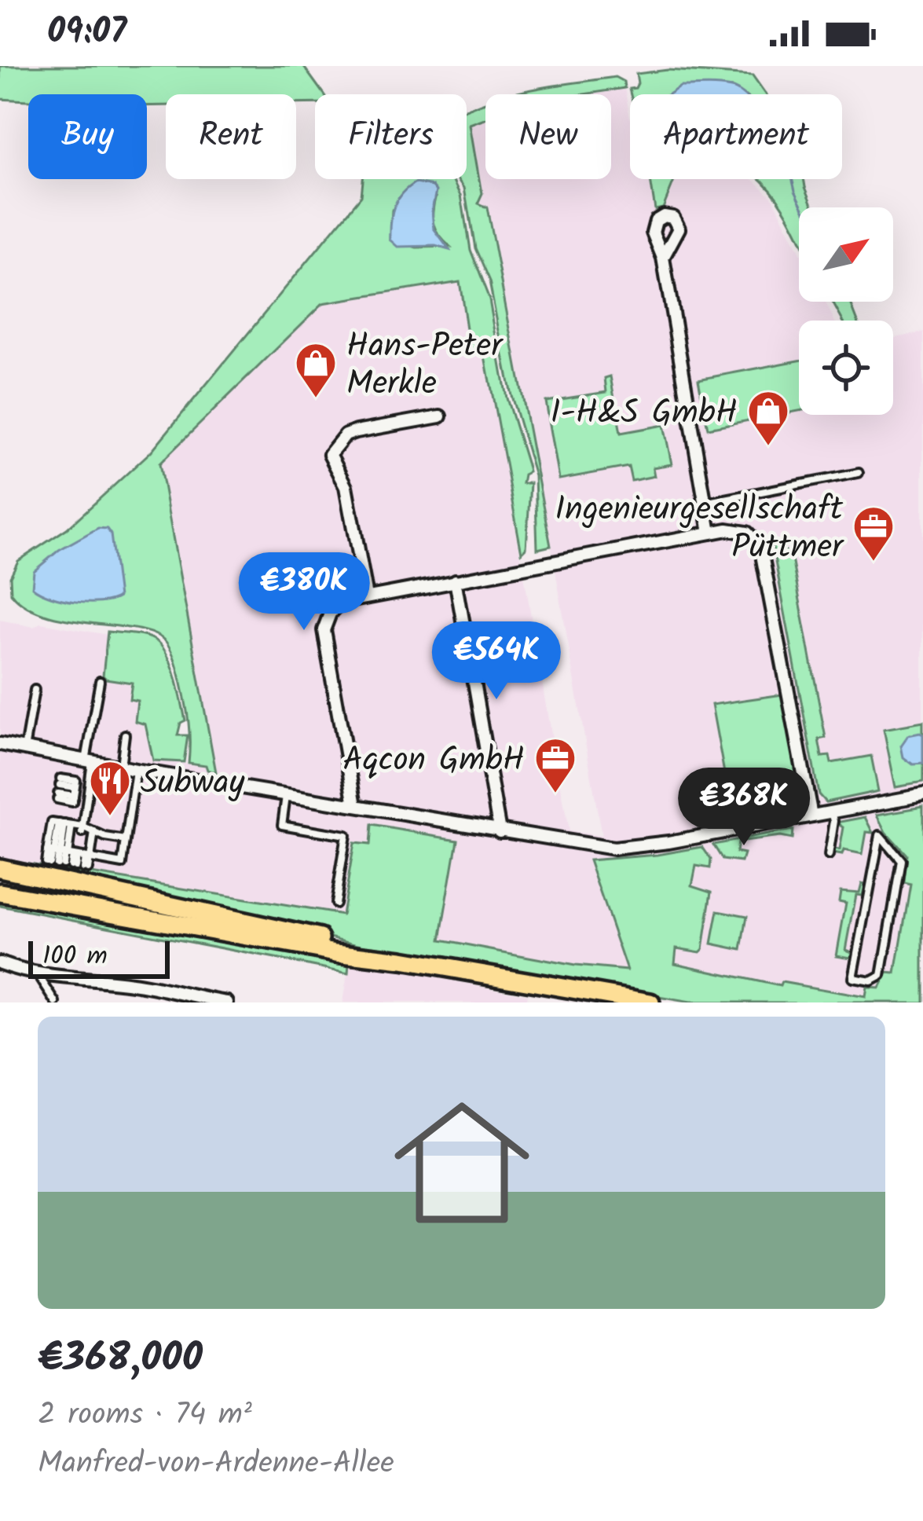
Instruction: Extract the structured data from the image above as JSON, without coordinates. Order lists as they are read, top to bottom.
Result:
{
  "places": {
    "shop": ["Hans-Peter Merkle", "I-H&S GmbH"],
    "office": ["Ingenieurgesellschaft Püttmer", "Aqcon GmbH"],
    "restaurant": ["Subway"]
  },
  "scale_bar": "100 m",
  "north": "top right",
  "page": {
    "status": "09:07",
    "chip": [
      "Buy",
      "Rent",
      "Filters",
      "New",
      "Apartment"
    ],
    "price": ["€380K", "€564K", "€368K"],
    "scale": "100 m",
    "list": [
      {
        "name": "€368,000",
        "note": "2 rooms · 74 m² · Manfred-von-Ardenne-Allee"
      }
    ]
  }
}
